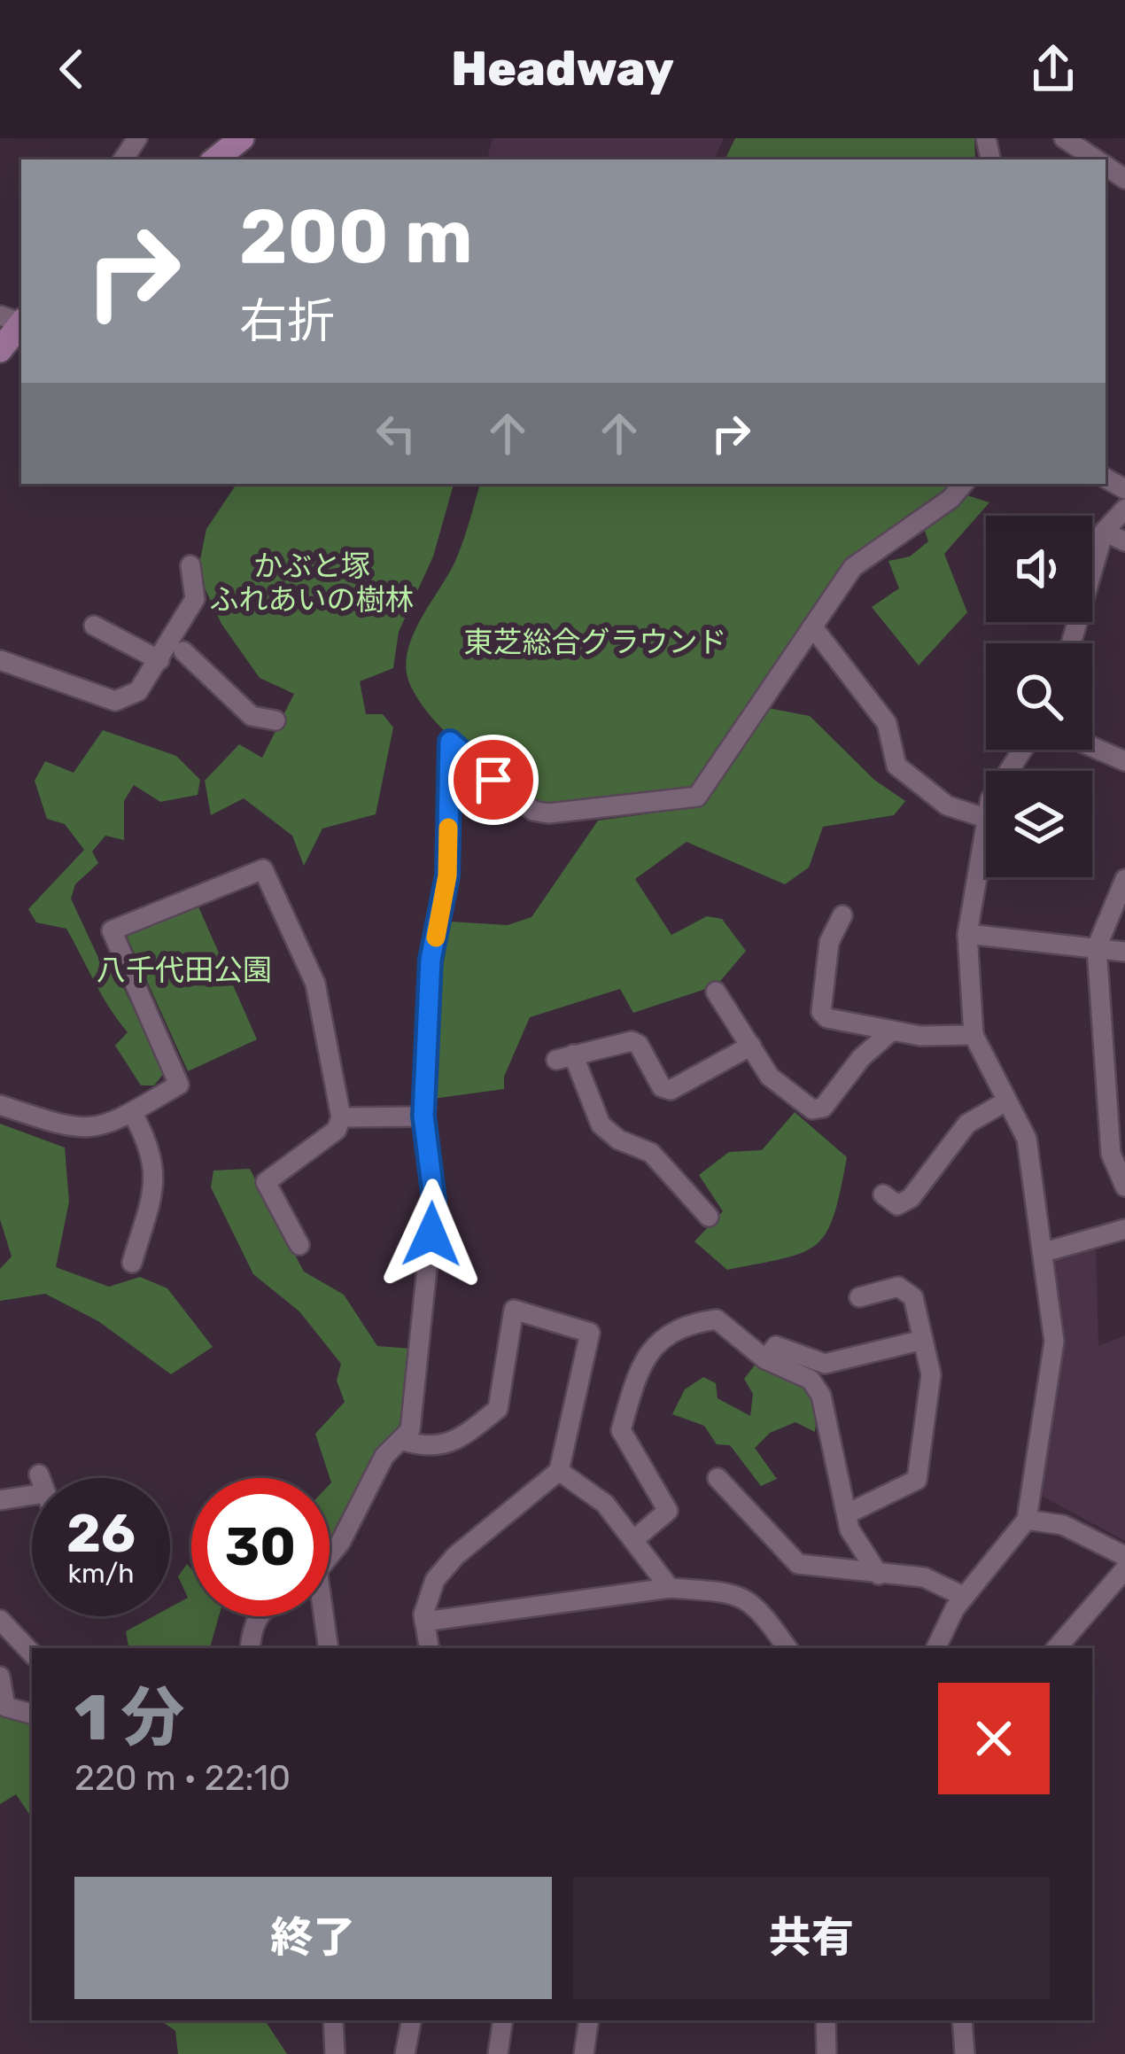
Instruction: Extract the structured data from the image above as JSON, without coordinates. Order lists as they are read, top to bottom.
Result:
{
  "parks": ["かぶと塚 ふれあいの樹林", "東芝総合グラウンド", "八千代田公園"],
  "page": {
    "header": "Headway",
    "turn": ["200 m", "右折"],
    "speed": "26 km/h",
    "limit": "30",
    "heading": ["1 分", "220 m · 22:10"],
    "buttons": ["終了", "共有"]
  }
}
